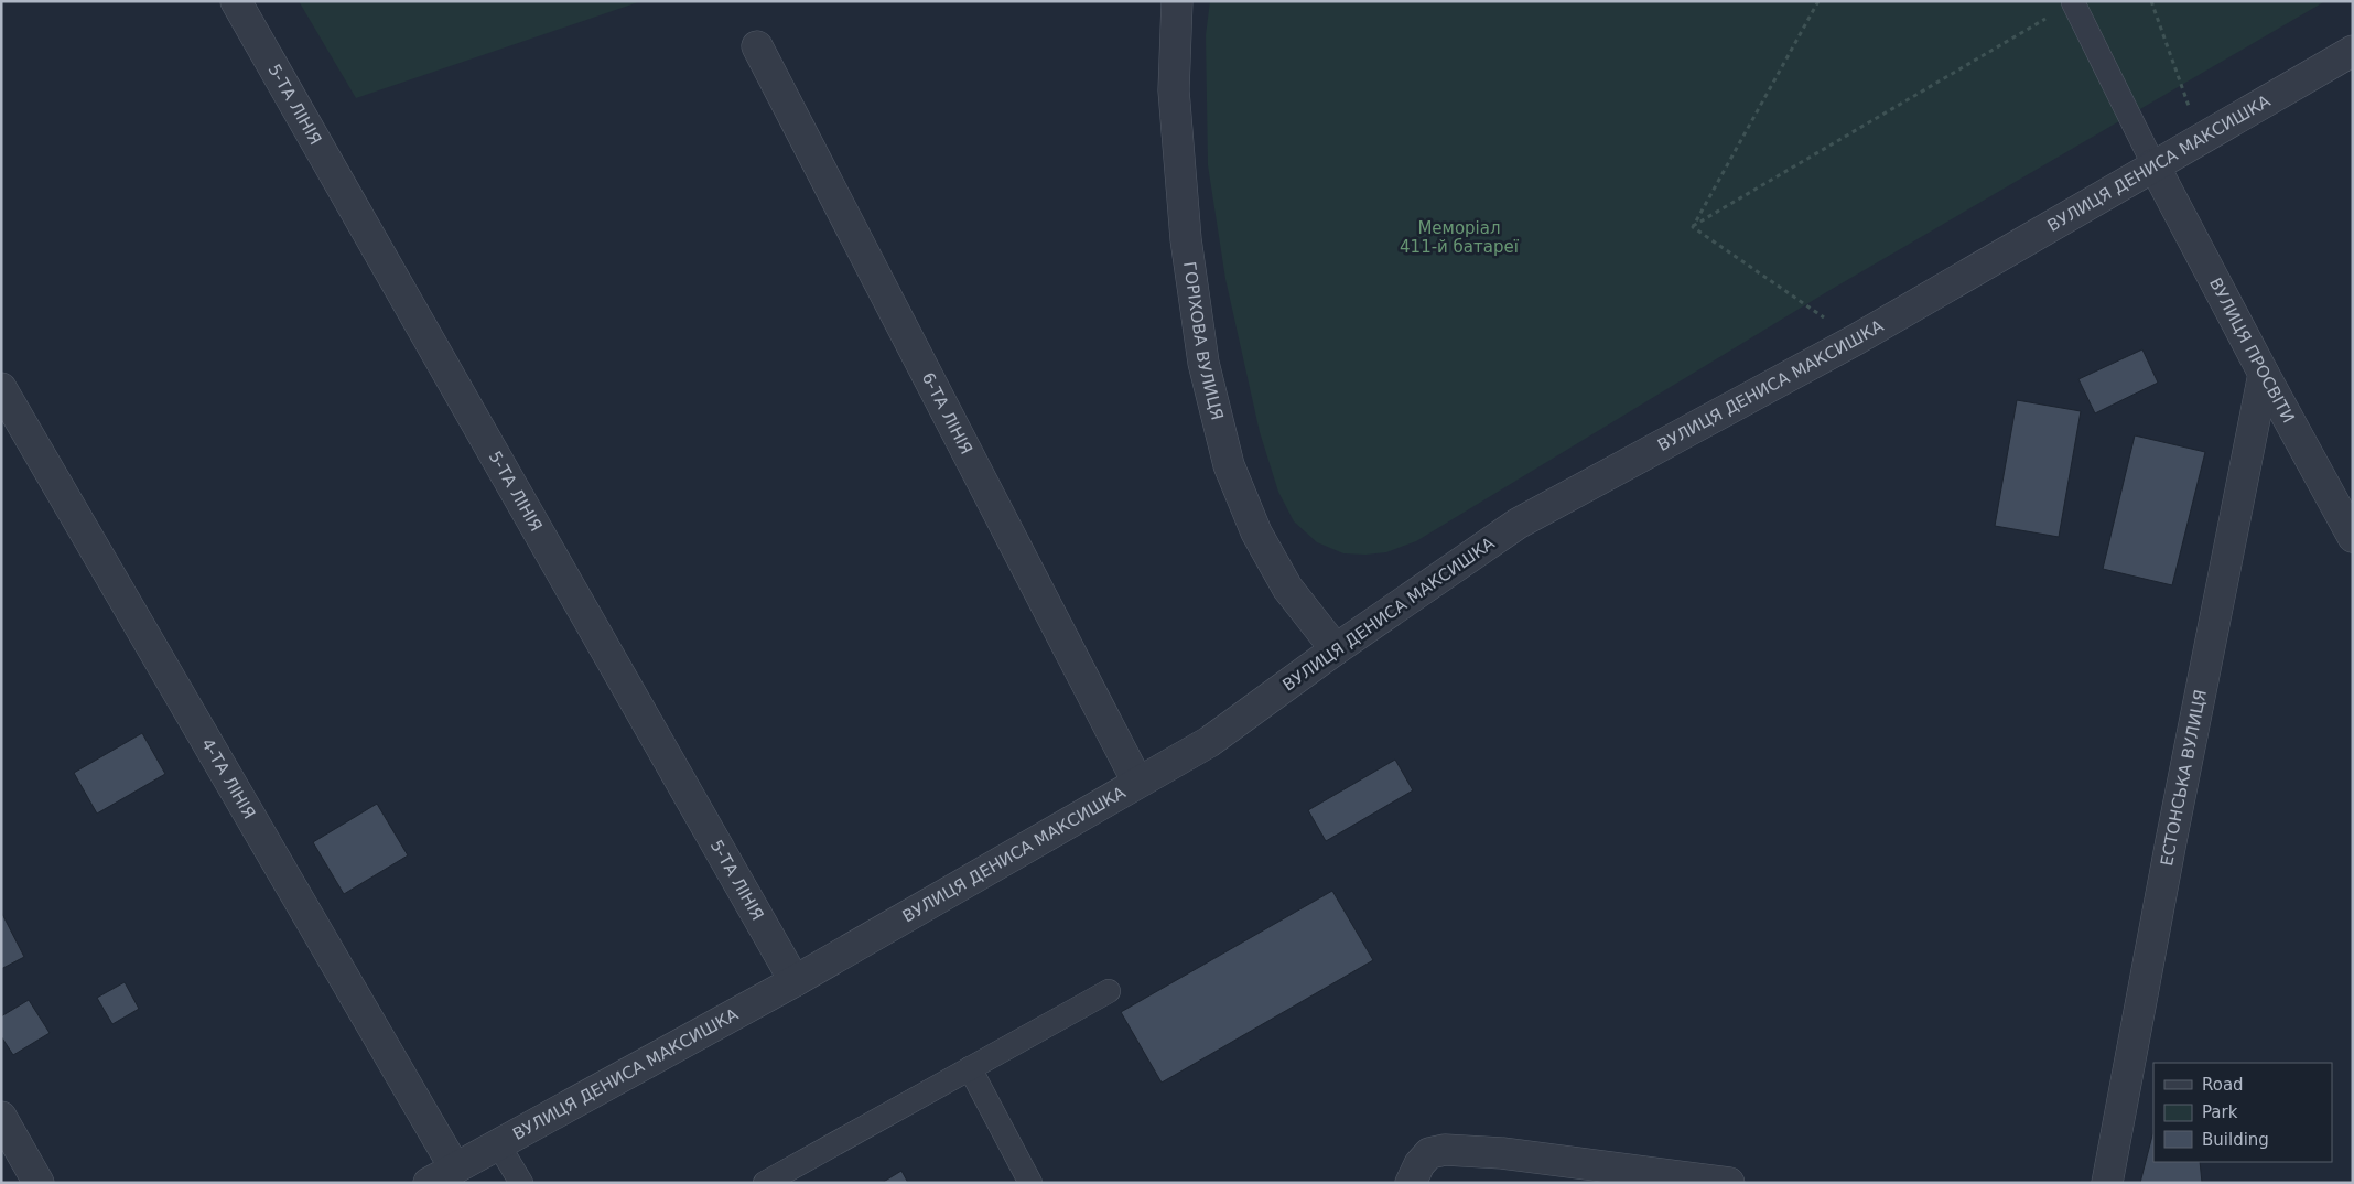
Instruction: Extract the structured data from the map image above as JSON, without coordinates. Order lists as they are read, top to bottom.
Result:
{
  "streets": {
    "street": [
      "5-ТА ЛІНІЯ",
      "ВУЛИЦЯ ДЕНИСА МАКСИШКА",
      "ГОРІХОВА ВУЛИЦЯ",
      "ВУЛИЦЯ ПРОСВІТИ",
      "6-ТА ЛІНІЯ",
      "4-ТА ЛІНІЯ",
      "ЕСТОНСЬКА ВУЛИЦЯ"
    ]
  },
  "crossings": [
    ["5-ТА ЛІНІЯ", "ВУЛИЦЯ ДЕНИСА МАКСИШКА"],
    ["ВУЛИЦЯ ДЕНИСА МАКСИШКА", "ГОРІХОВА ВУЛИЦЯ"],
    ["ВУЛИЦЯ ДЕНИСА МАКСИШКА", "ВУЛИЦЯ ПРОСВІТИ"],
    ["ВУЛИЦЯ ДЕНИСА МАКСИШКА", "6-ТА ЛІНІЯ"],
    ["ВУЛИЦЯ ДЕНИСА МАКСИШКА", "4-ТА ЛІНІЯ"],
    ["ВУЛИЦЯ ПРОСВІТИ", "ЕСТОНСЬКА ВУЛИЦЯ"]
  ],
  "parks": ["Меморіал 411-й батареї"],
  "legend": ["Road", "Park", "Building"]
}
